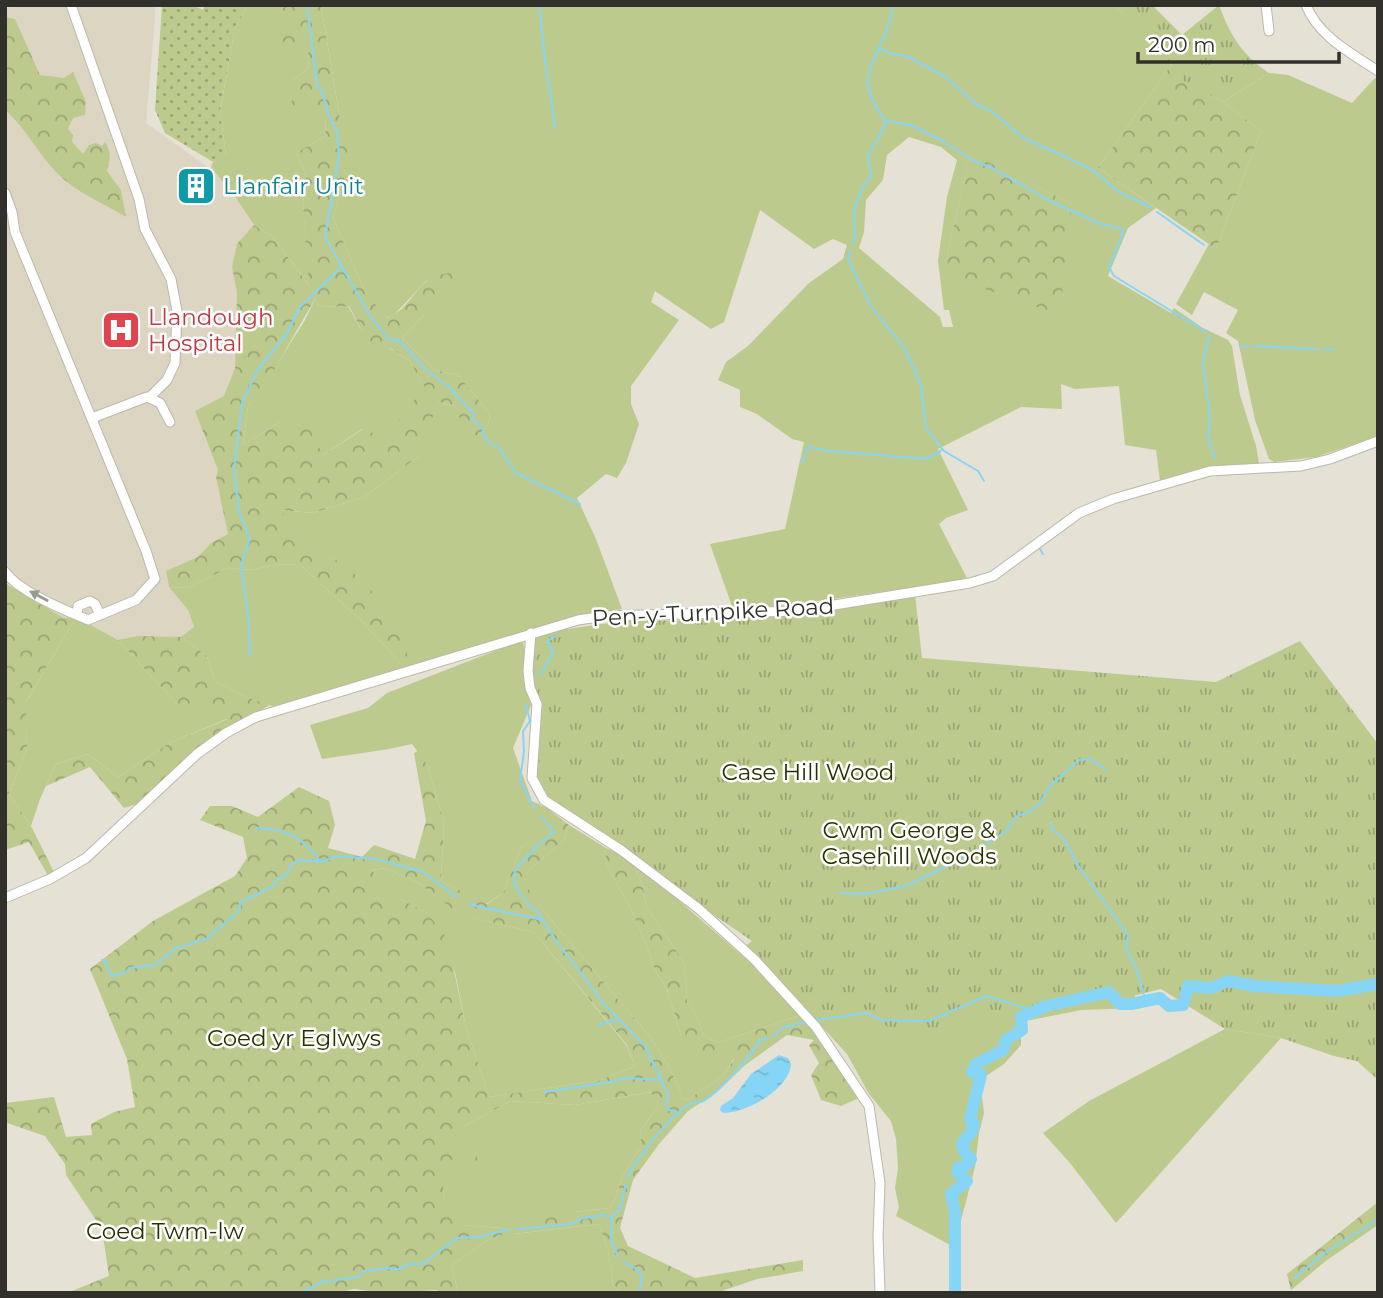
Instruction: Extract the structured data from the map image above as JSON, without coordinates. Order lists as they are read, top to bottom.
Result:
{
  "streets": {
    "street": ["Pen-y-Turnpike Road"]
  },
  "parks": [
    "Case Hill Wood",
    "Cwm George & Casehill Woods",
    "Coed yr Eglwys",
    "Coed Twm-lw"
  ],
  "places": {
    "building": ["Llanfair Unit"],
    "hospital": ["Llandough Hospital"]
  },
  "scale_bar": "200 m"
}
